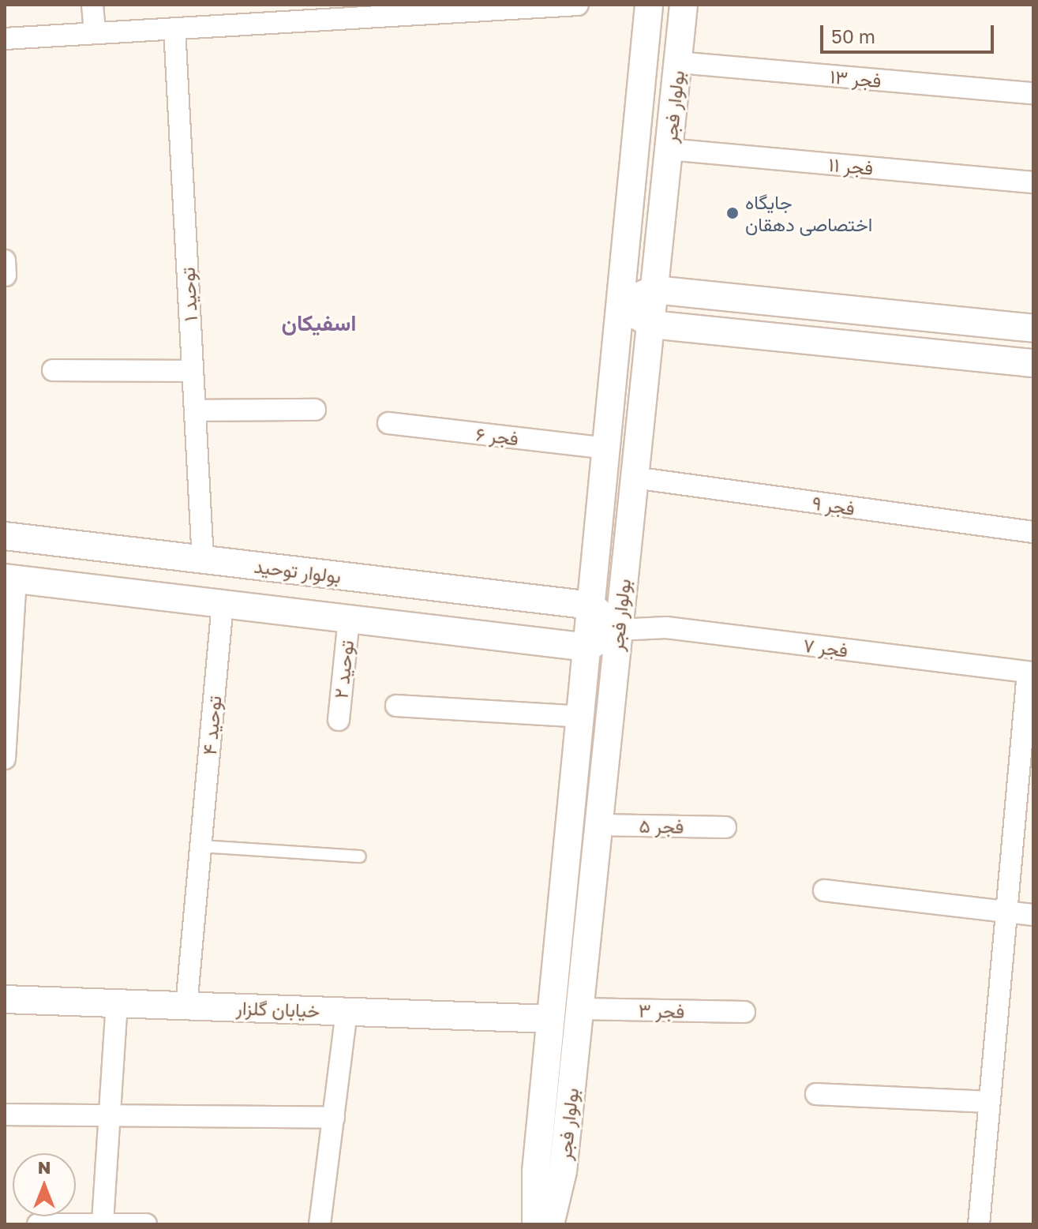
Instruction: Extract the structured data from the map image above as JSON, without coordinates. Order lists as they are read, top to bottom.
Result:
{
  "streets": {
    "street": [
      "فجر ۱۳",
      "بولوار فجر",
      "فجر ۱۱",
      "توحید ۱",
      "فجر ۶",
      "فجر ۹",
      "بولوار توحید",
      "فجر ۷",
      "توحید ۲",
      "توحید ۴",
      "فجر ۵",
      "خیابان گلزار",
      "فجر ۳"
    ]
  },
  "crossings": [
    ["فجر ۱۳", "بولوار فجر"],
    ["بولوار فجر", "فجر ۱۱"],
    ["بولوار فجر", "فجر ۶"],
    ["بولوار فجر", "فجر ۹"],
    ["بولوار فجر", "بولوار توحید"],
    ["بولوار فجر", "فجر ۷"],
    ["بولوار فجر", "فجر ۵"],
    ["بولوار فجر", "خیابان گلزار"],
    ["بولوار فجر", "فجر ۳"],
    ["توحید ۱", "بولوار توحید"],
    ["توحید ۴", "خیابان گلزار"]
  ],
  "districts": ["اسفیکان"],
  "places": ["جایگاه اختصاصی دهقان"],
  "scale_bar": "50 m",
  "north": "top"
}
